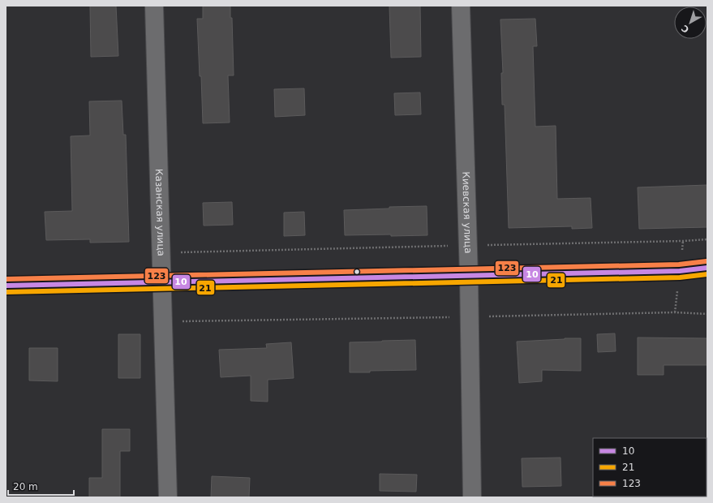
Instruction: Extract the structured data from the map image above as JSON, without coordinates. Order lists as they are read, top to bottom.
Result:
{
  "streets": {
    "street": ["Казанская улица", "Киевская улица"]
  },
  "lines": ["transit line 123", "transit line 10", "transit line 21"],
  "legend": ["10", "21", "123"],
  "scale_bar": "20 m",
  "north": "bottom left"
}
